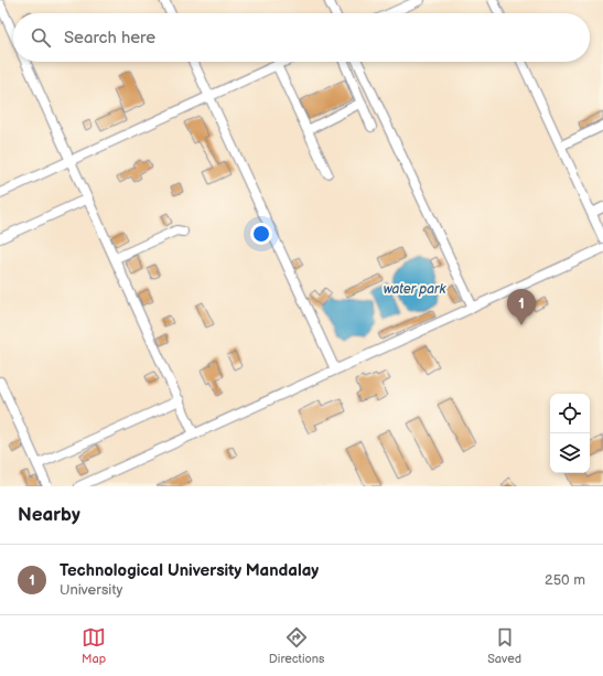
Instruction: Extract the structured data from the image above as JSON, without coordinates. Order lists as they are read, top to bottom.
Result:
{
  "water": ["water park"],
  "page": {
    "search": "Search here",
    "pins": "1",
    "heading": "Nearby",
    "list": [
      {
        "mark": "1",
        "name": "Technological University Mandalay",
        "note": "University",
        "value": "250 m"
      }
    ],
    "nav": ["Map", "Directions", "Saved"]
  }
}
